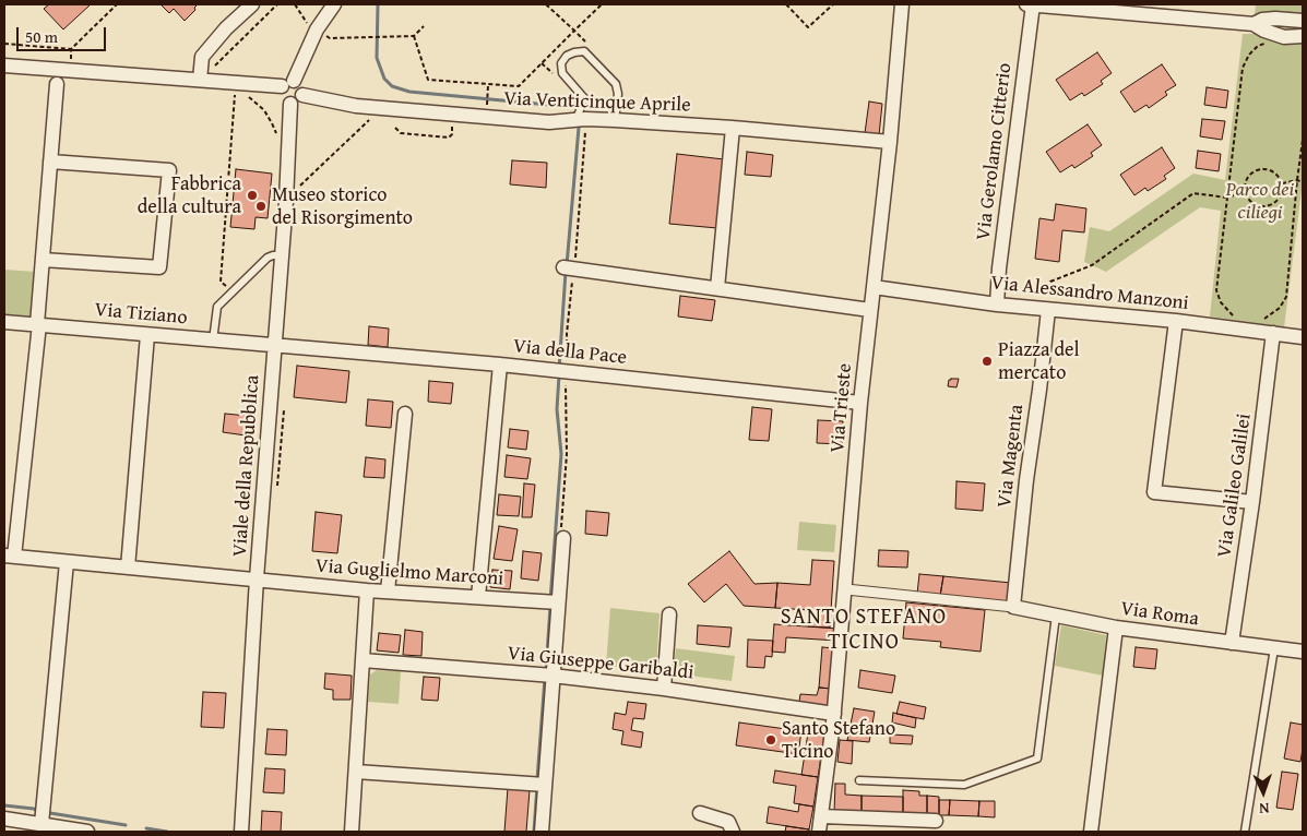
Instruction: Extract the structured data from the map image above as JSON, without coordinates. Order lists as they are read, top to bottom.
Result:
{
  "streets": {
    "street": [
      "Via Venticinque Aprile",
      "Via Gerolamo Citterio",
      "Via Alessandro Manzoni",
      "Via Tiziano",
      "Via della Pace",
      "Via Trieste",
      "Via Magenta",
      "Viale della Repubblica",
      "Via Galileo Galilei",
      "Via Guglielmo Marconi",
      "Via Roma",
      "Via Giuseppe Garibaldi"
    ]
  },
  "crossings": [
    ["Via Venticinque Aprile", "Via Trieste"],
    ["Via Venticinque Aprile", "Viale della Repubblica"],
    ["Via Gerolamo Citterio", "Via Alessandro Manzoni"],
    ["Via Alessandro Manzoni", "Via Trieste"],
    ["Via Alessandro Manzoni", "Via Magenta"],
    ["Via Alessandro Manzoni", "Via Galileo Galilei"],
    ["Via Tiziano", "Via della Pace"],
    ["Via Tiziano", "Viale della Repubblica"],
    ["Via della Pace", "Via Trieste"],
    ["Via della Pace", "Viale della Repubblica"],
    ["Via Trieste", "Via Giuseppe Garibaldi"],
    ["Via Magenta", "Via Roma"],
    ["Viale della Repubblica", "Via Guglielmo Marconi"],
    ["Via Galileo Galilei", "Via Roma"]
  ],
  "districts": ["SANTO STEFANO TICINO"],
  "parks": ["Parco dei ciliegi"],
  "places": [
    "Fabbrica della cultura",
    "Museo storico del Risorgimento",
    "Piazza del mercato",
    "Santo Stefano Ticino"
  ],
  "scale_bar": "50 m",
  "north": "bottom"
}
